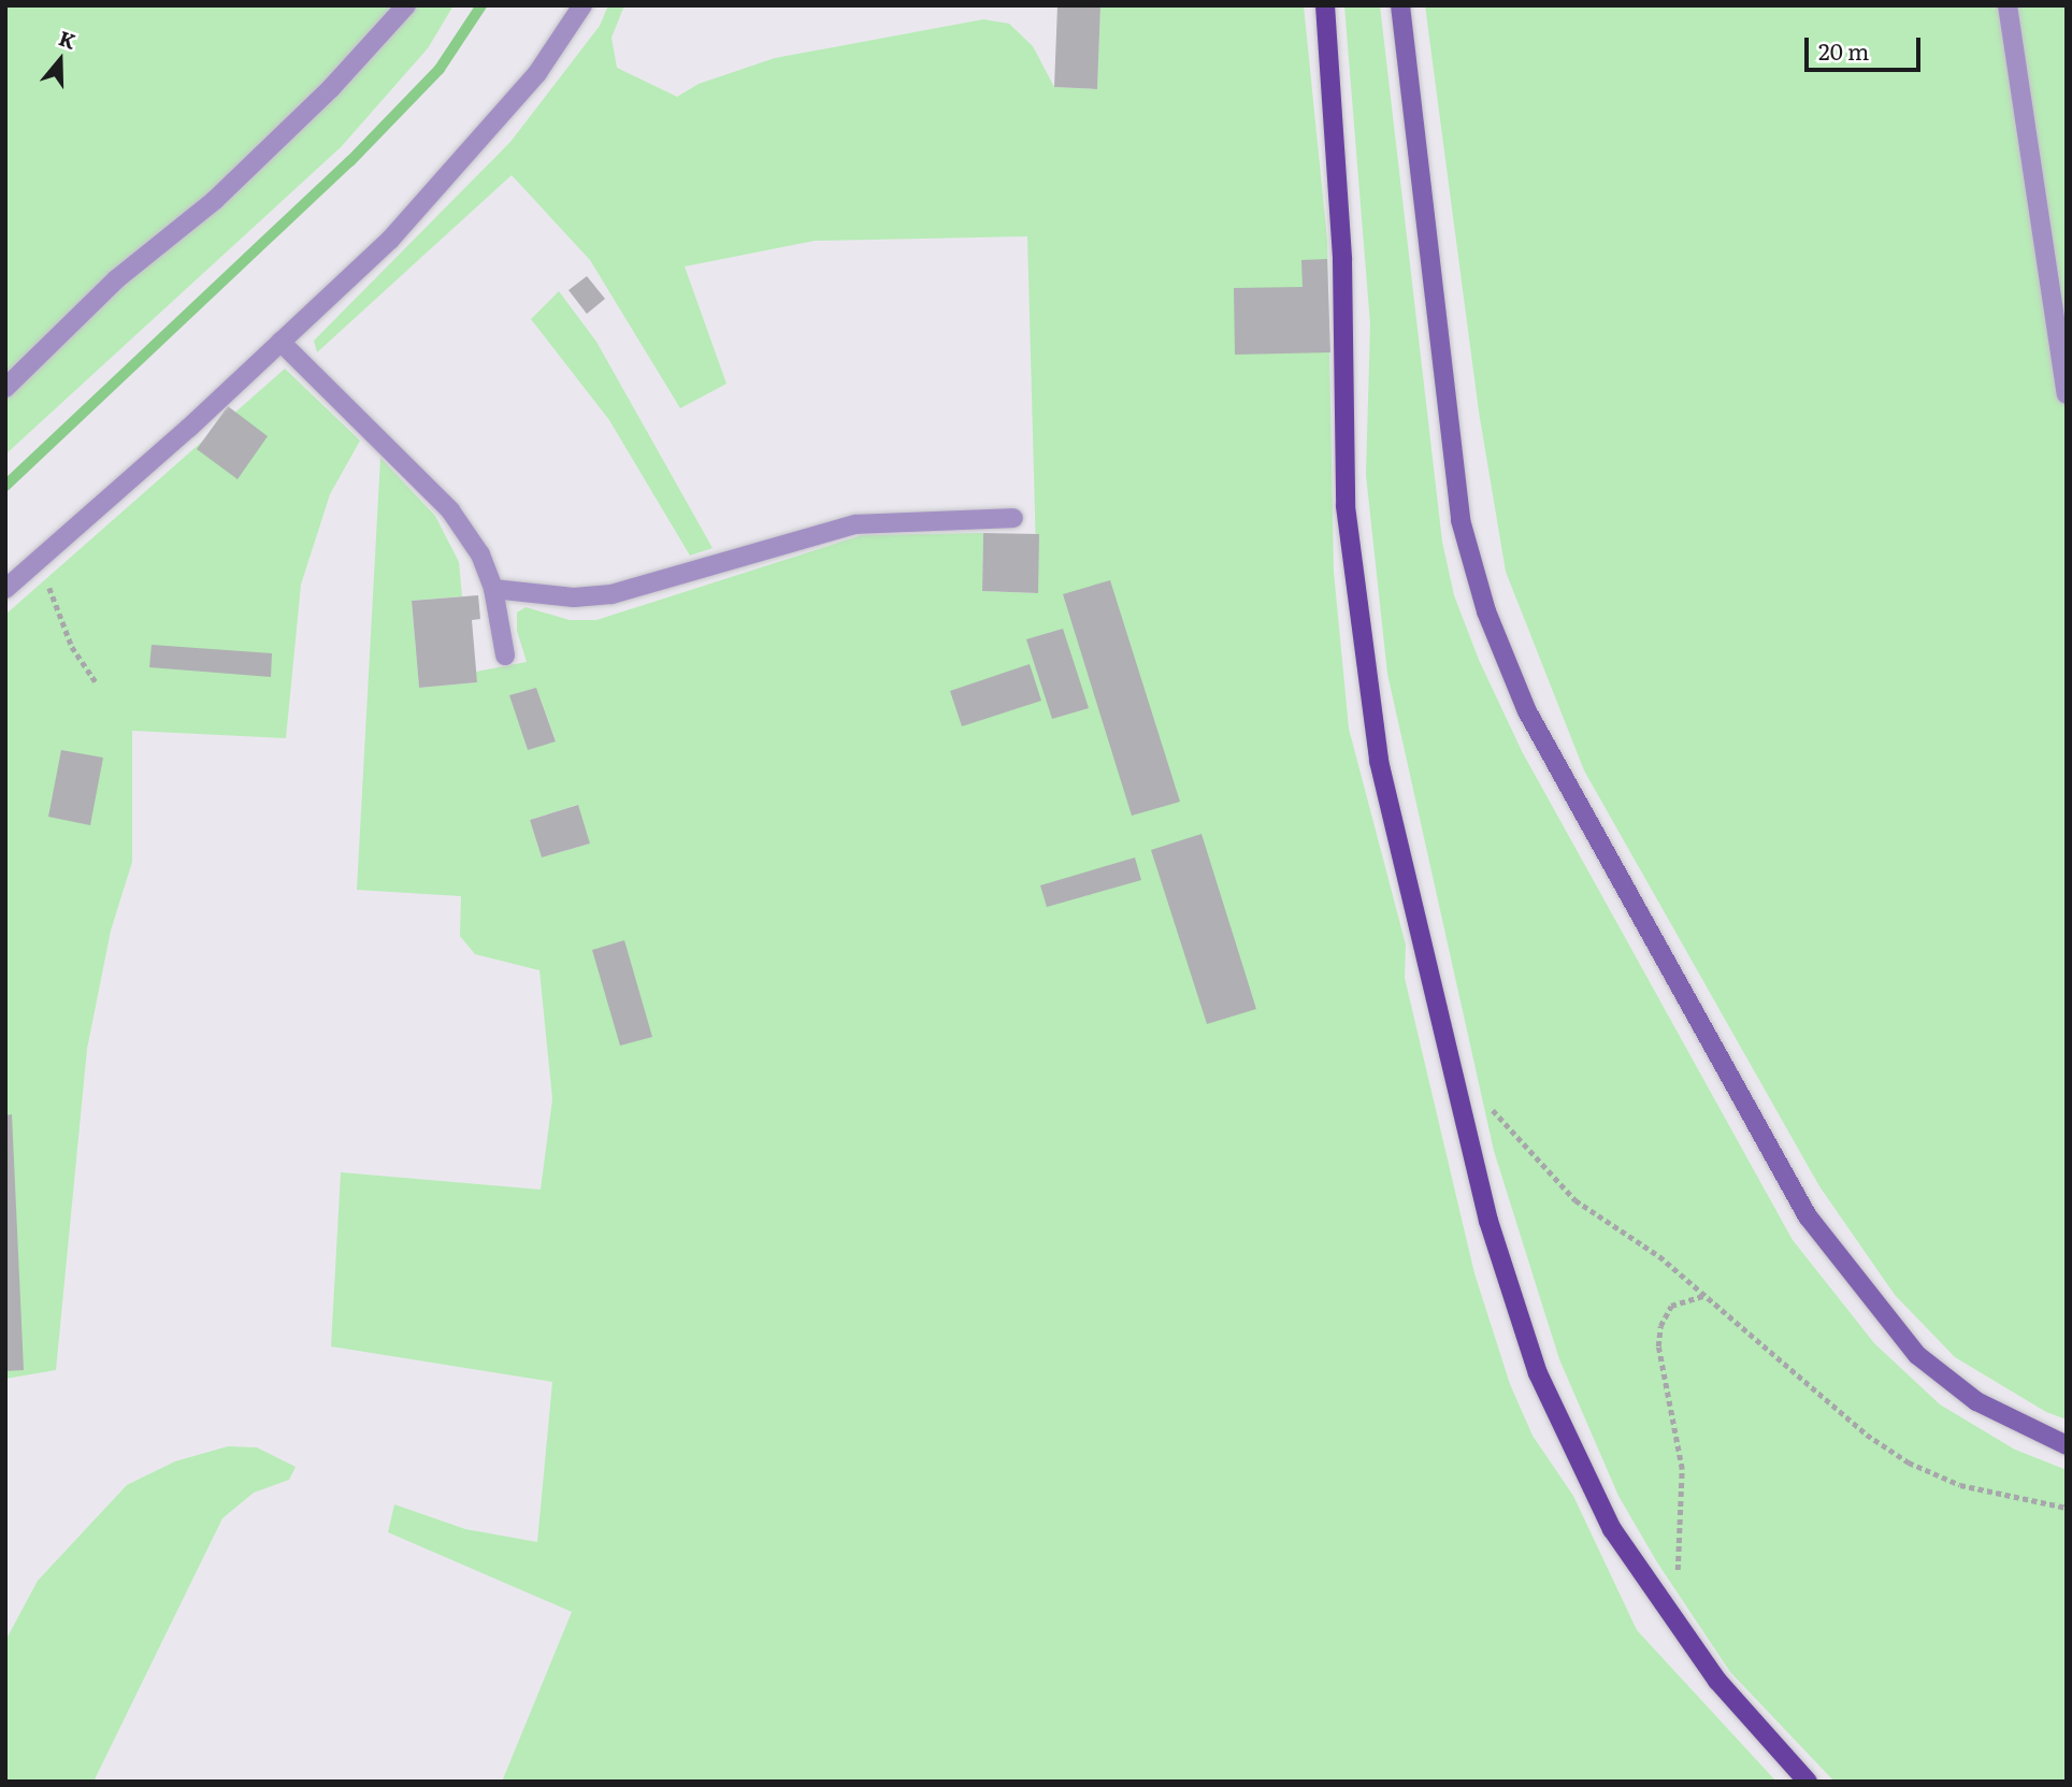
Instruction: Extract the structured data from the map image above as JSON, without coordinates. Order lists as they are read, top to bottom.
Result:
{
  "scale_bar": "20 m",
  "north": "top"
}
